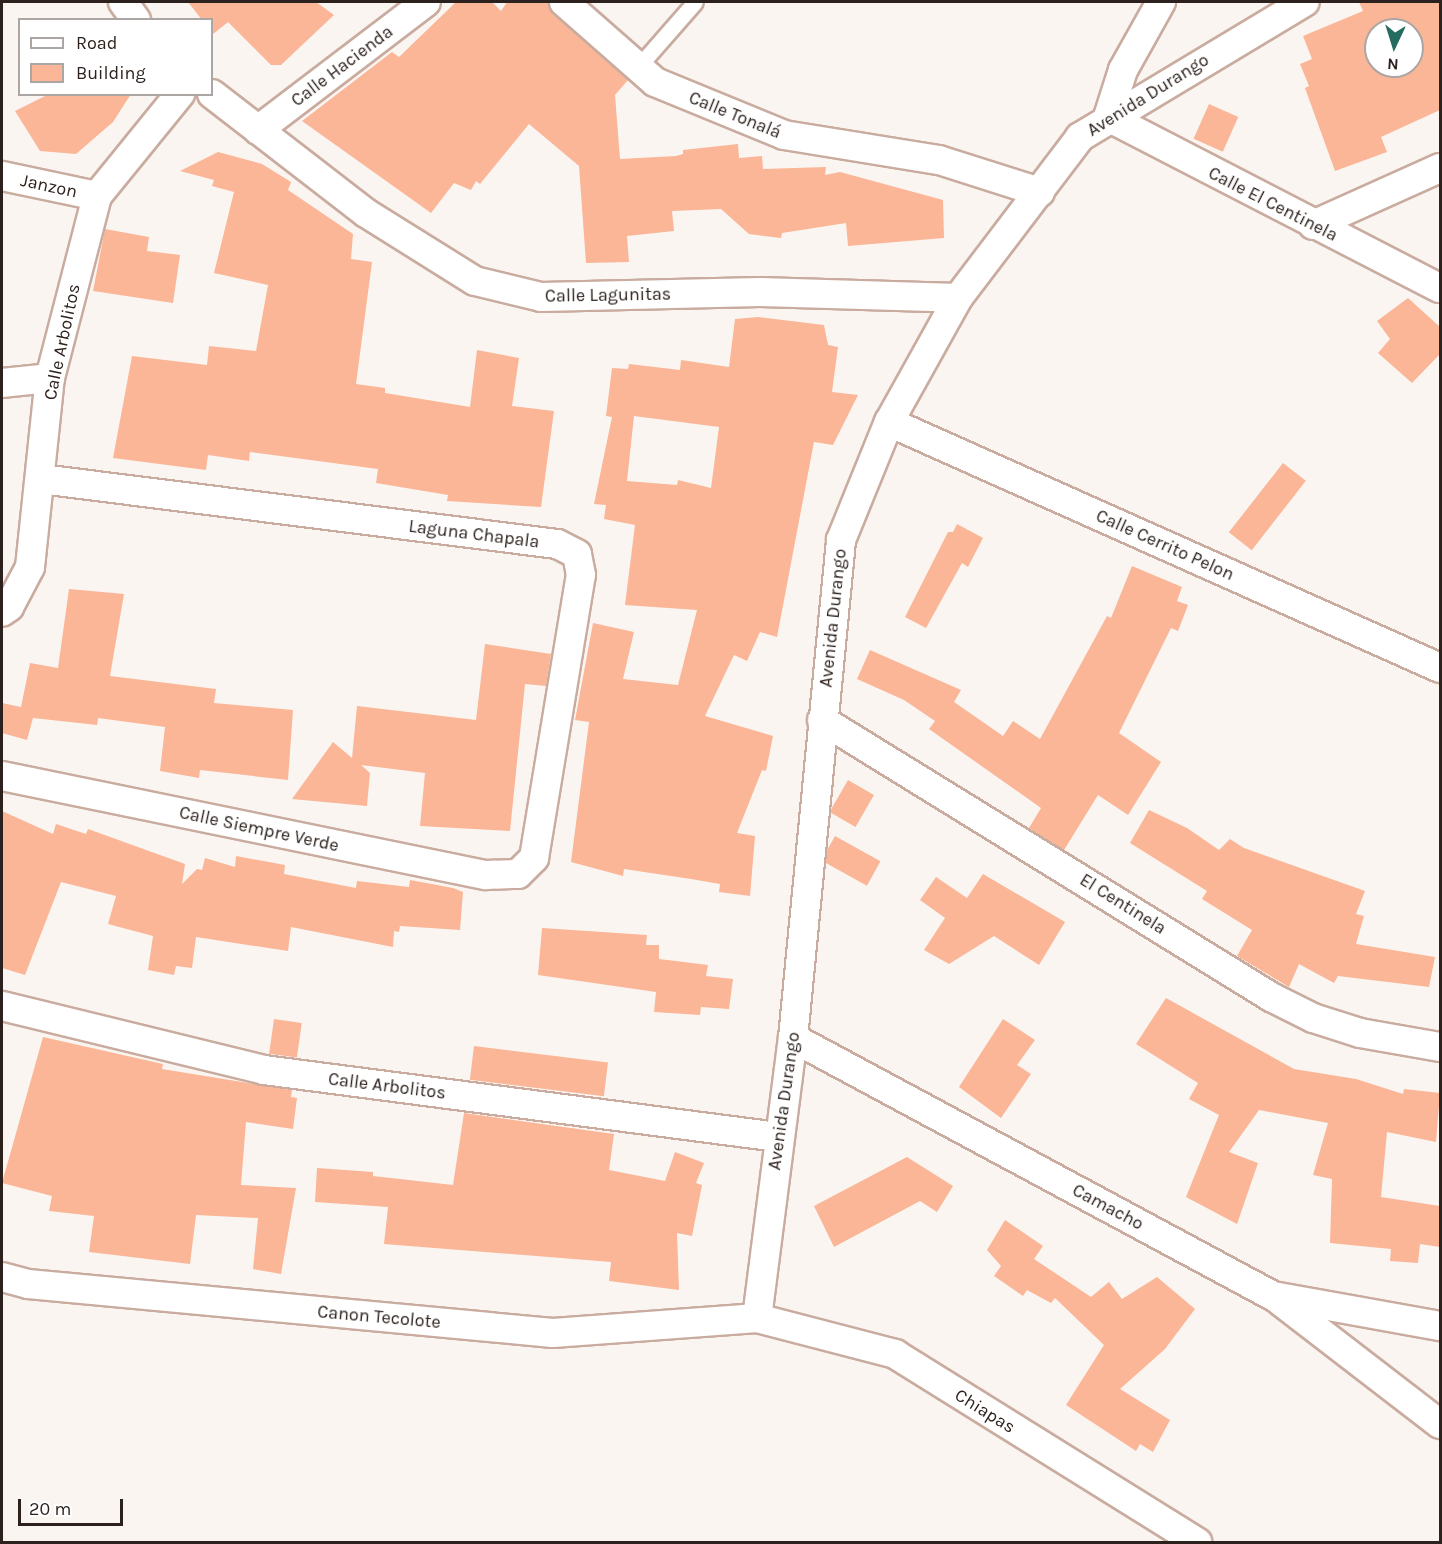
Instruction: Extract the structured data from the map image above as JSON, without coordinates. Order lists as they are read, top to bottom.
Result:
{
  "streets": {
    "street": [
      "Calle Hacienda",
      "Avenida Durango",
      "Calle Tonalá",
      "Janzon",
      "Calle El Centinela",
      "Calle Lagunitas",
      "Calle Arbolitos",
      "Laguna Chapala",
      "Calle Cerrito Pelon",
      "Calle Siempre Verde",
      "El Centinela",
      "Camacho",
      "Canon Tecolote",
      "Chiapas"
    ]
  },
  "crossings": [
    ["Calle Hacienda", "Calle Lagunitas"],
    ["Avenida Durango", "Calle Tonalá"],
    ["Avenida Durango", "Calle El Centinela"],
    ["Avenida Durango", "Calle Lagunitas"],
    ["Avenida Durango", "Calle Arbolitos"],
    ["Avenida Durango", "Calle Cerrito Pelon"],
    ["Avenida Durango", "El Centinela"],
    ["Avenida Durango", "Camacho"],
    ["Avenida Durango", "Canon Tecolote"],
    ["Avenida Durango", "Chiapas"],
    ["Janzon", "Calle Arbolitos"],
    ["Calle Arbolitos", "Laguna Chapala"],
    ["Laguna Chapala", "Calle Siempre Verde"],
    ["Canon Tecolote", "Chiapas"]
  ],
  "legend": ["Road", "Building"],
  "scale_bar": "20 m",
  "north": "bottom"
}
